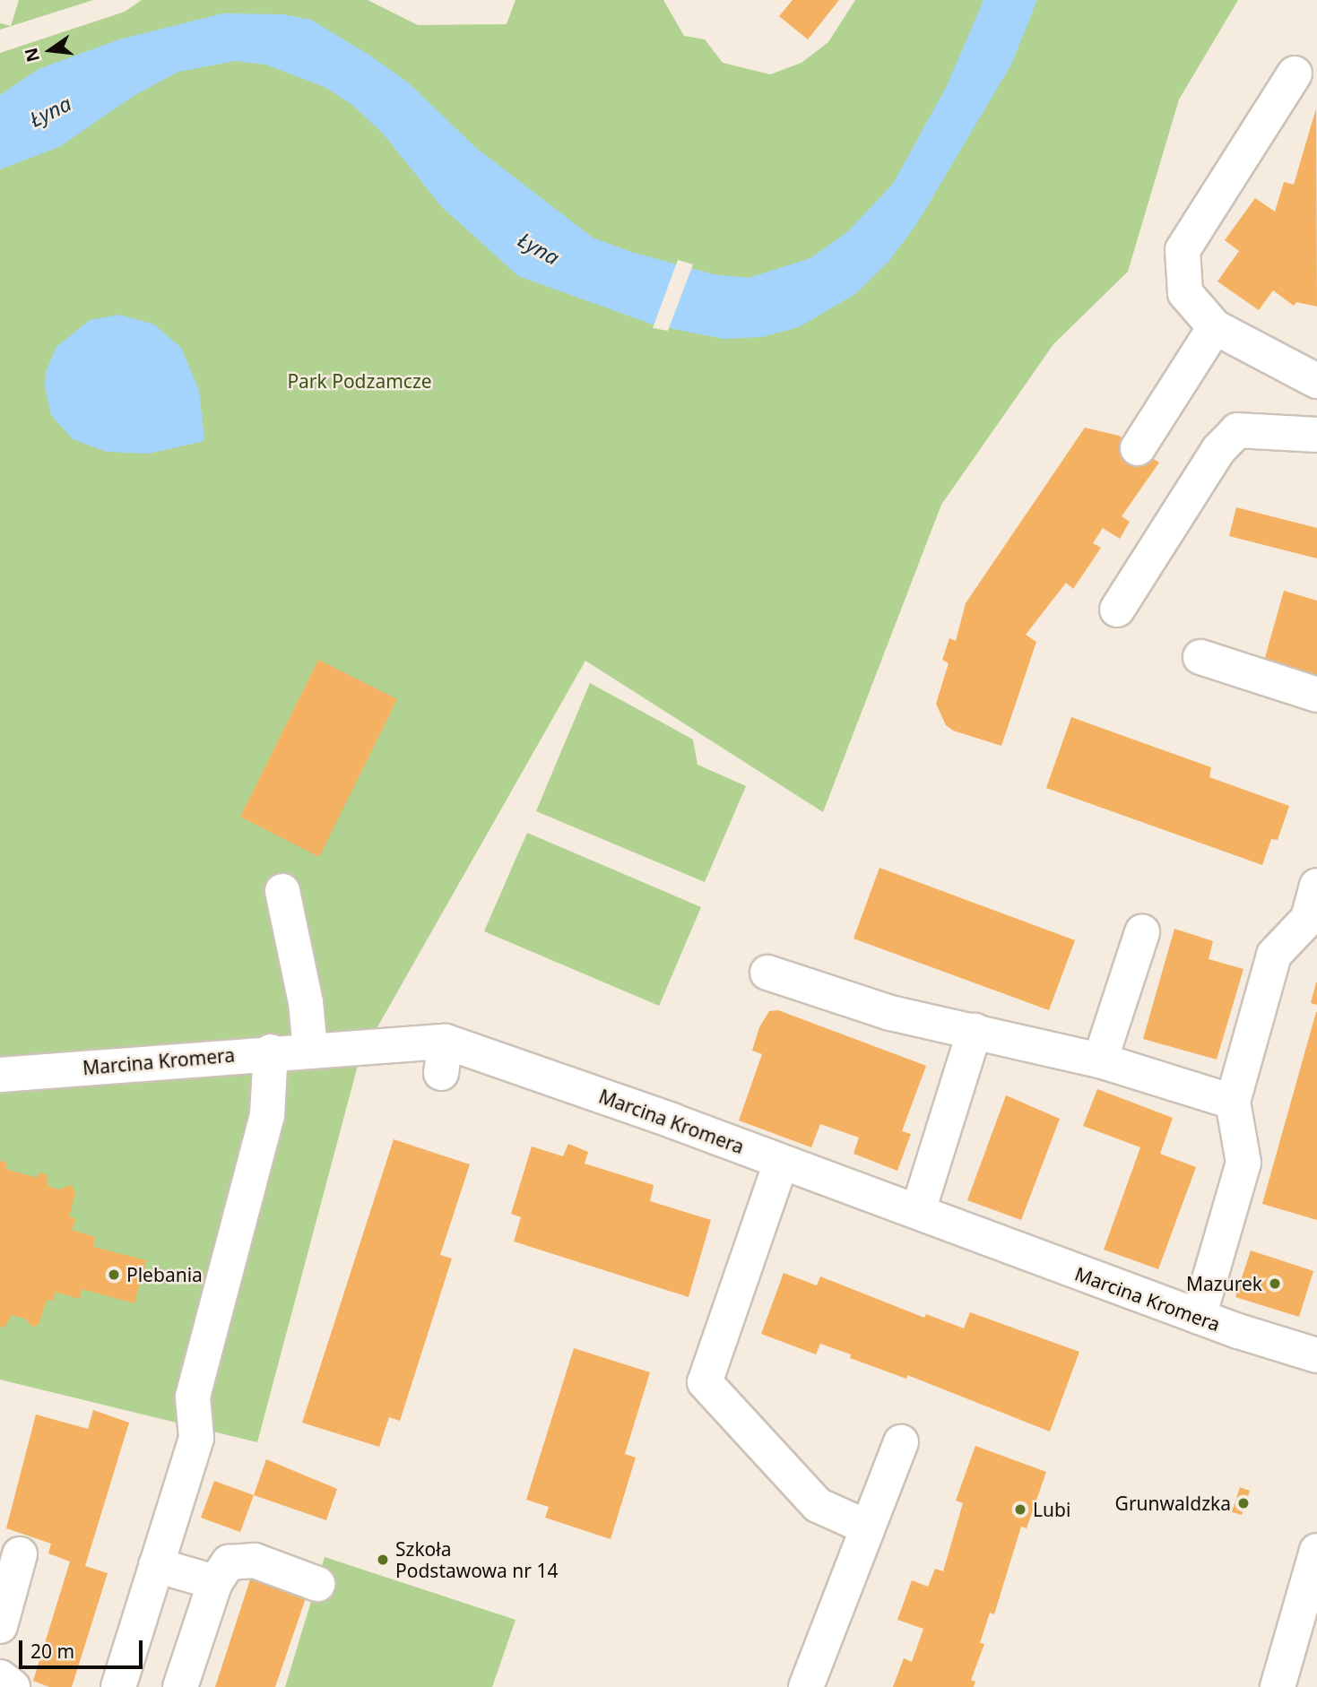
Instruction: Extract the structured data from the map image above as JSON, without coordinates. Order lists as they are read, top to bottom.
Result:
{
  "streets": {
    "street": ["Marcina Kromera"]
  },
  "water": ["Łyna"],
  "parks": ["Park Podzamcze"],
  "places": [
    "Plebania",
    "Mazurek",
    "Grunwaldzka",
    "Lubi",
    "Szkoła Podstawowa nr 14"
  ],
  "scale_bar": "20 m",
  "north": "left"
}
